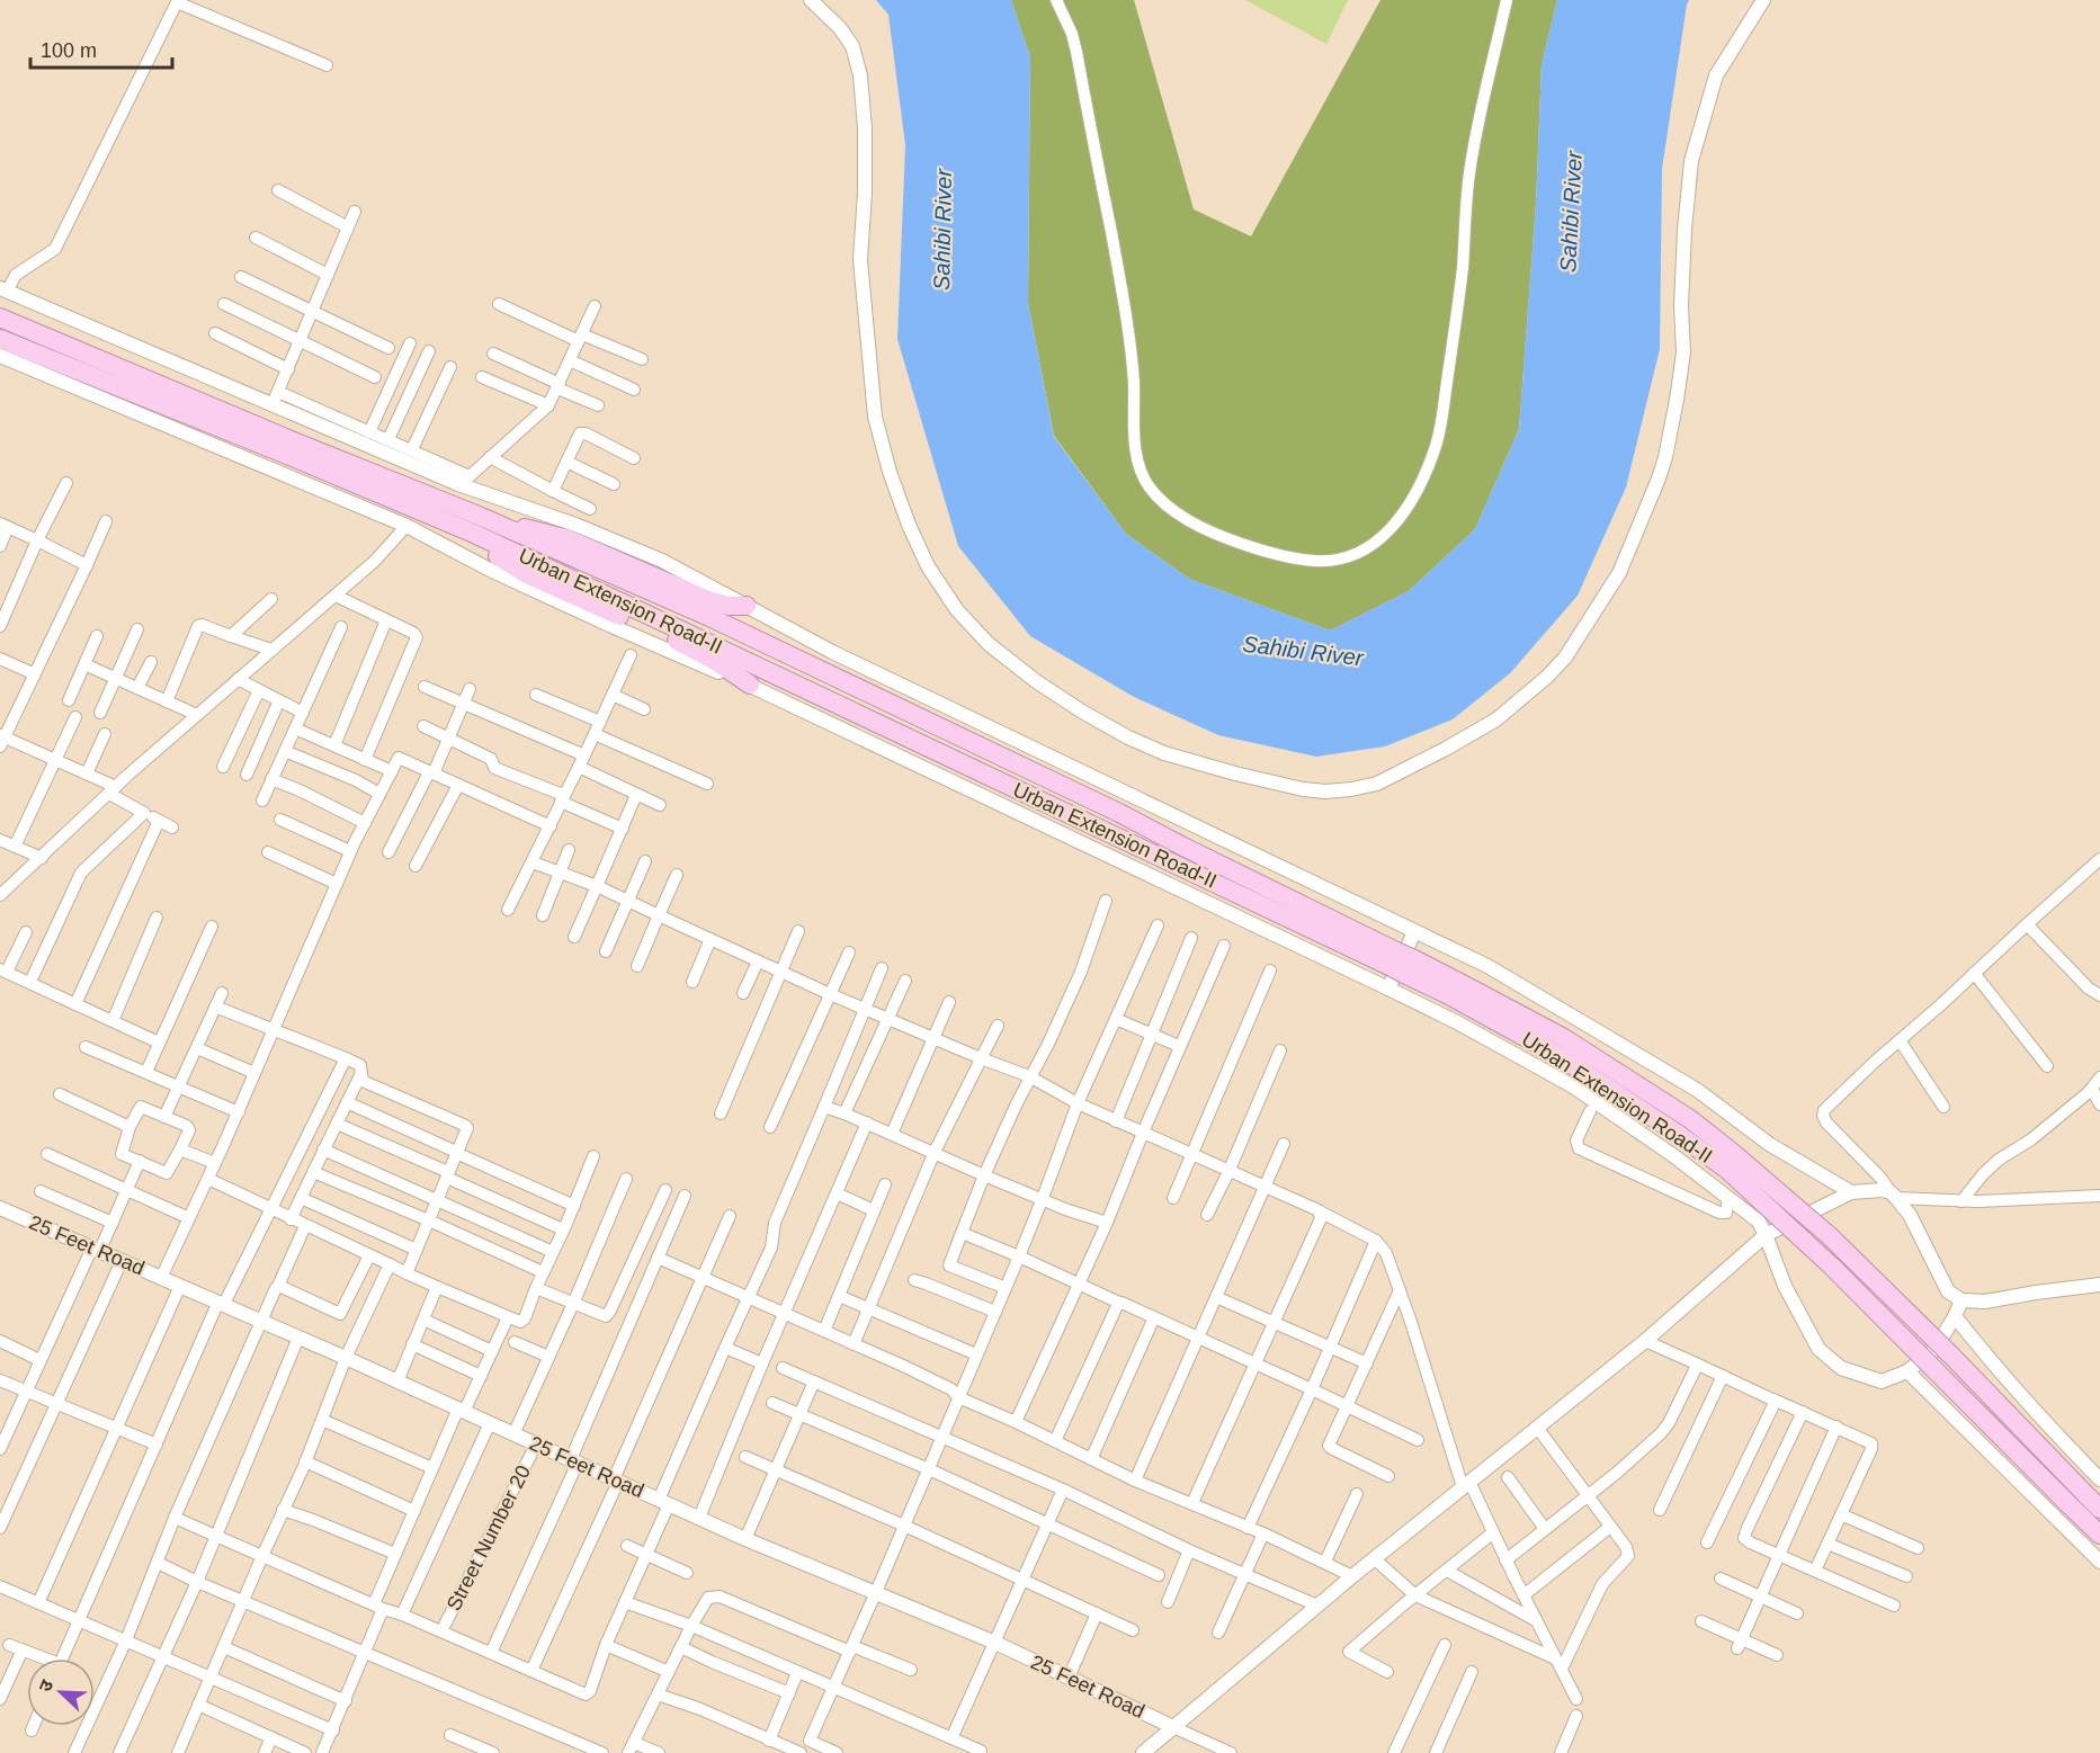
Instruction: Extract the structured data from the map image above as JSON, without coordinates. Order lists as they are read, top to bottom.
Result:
{
  "streets": {
    "highway": ["Urban Extension Road-II"],
    "street": ["25 Feet Road", "Street Number 20"]
  },
  "crossings": [
    ["25 Feet Road", "Street Number 20"]
  ],
  "water": ["Sahibi River"],
  "scale_bar": "100 m",
  "north": "top left"
}
